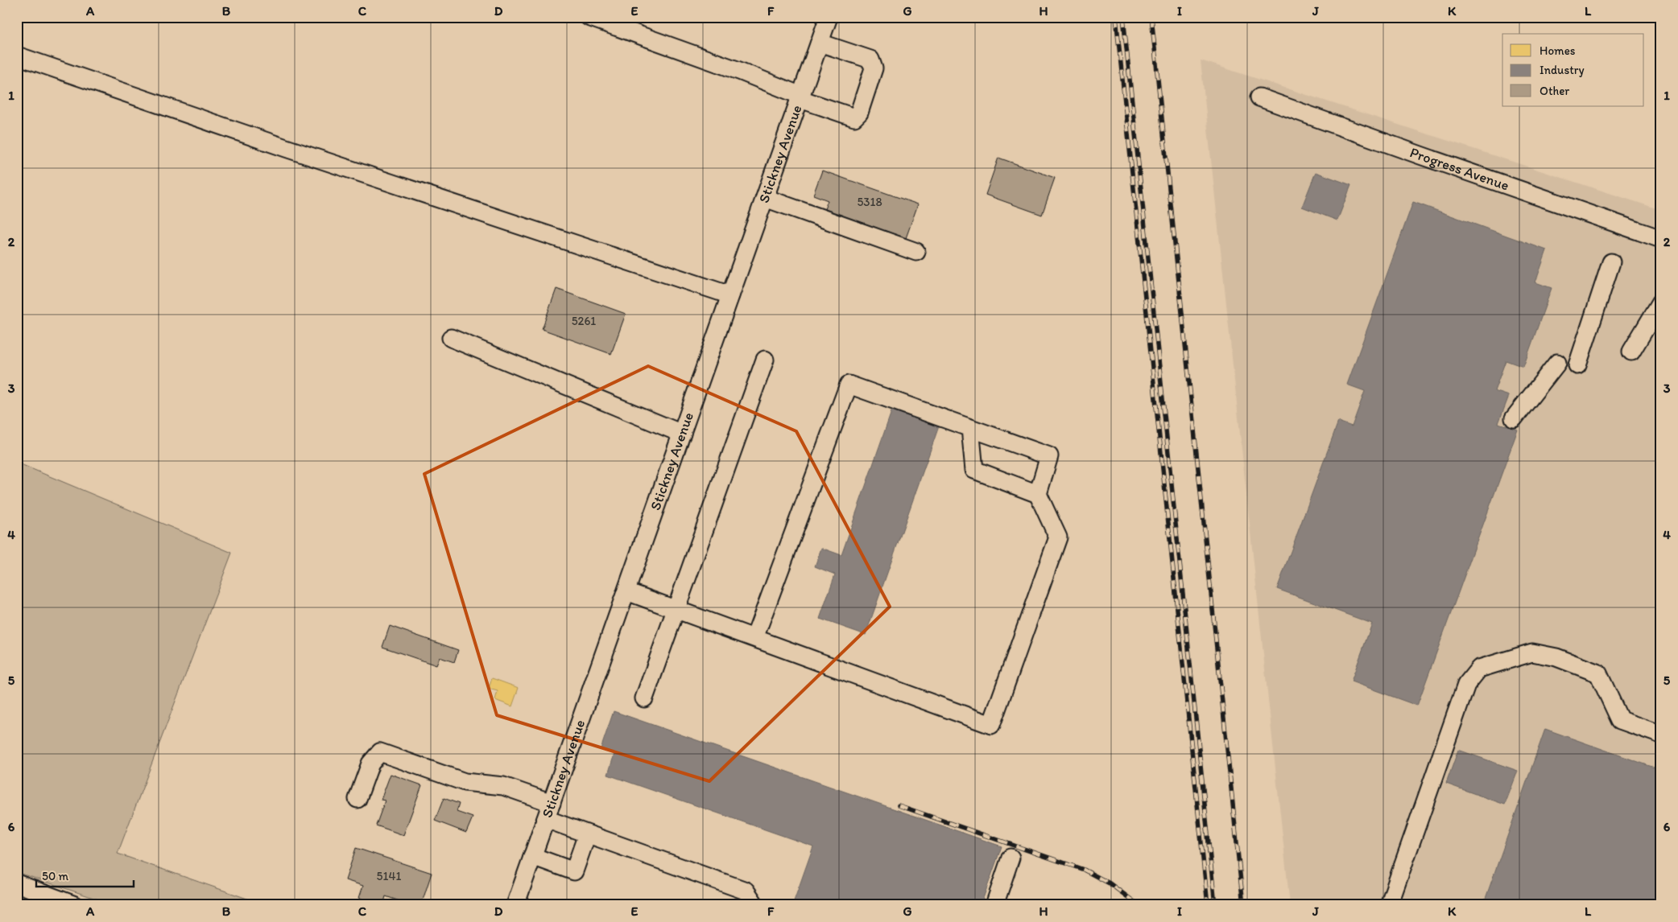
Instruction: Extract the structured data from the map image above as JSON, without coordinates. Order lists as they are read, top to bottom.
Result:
{
  "streets": {
    "street": ["Stickney Avenue", "Progress Avenue"]
  },
  "house_numbers": ["5318", "5261", "5141"],
  "legend": ["Homes", "Industry", "Other"],
  "scale_bar": "50 m",
  "grid": {
    "columns": [
      "A",
      "B",
      "C",
      "D",
      "E",
      "F",
      "G",
      "H",
      "I",
      "J",
      "K",
      "L"
    ],
    "rows": [
      "1",
      "2",
      "3",
      "4",
      "5",
      "6"
    ]
  }
}
